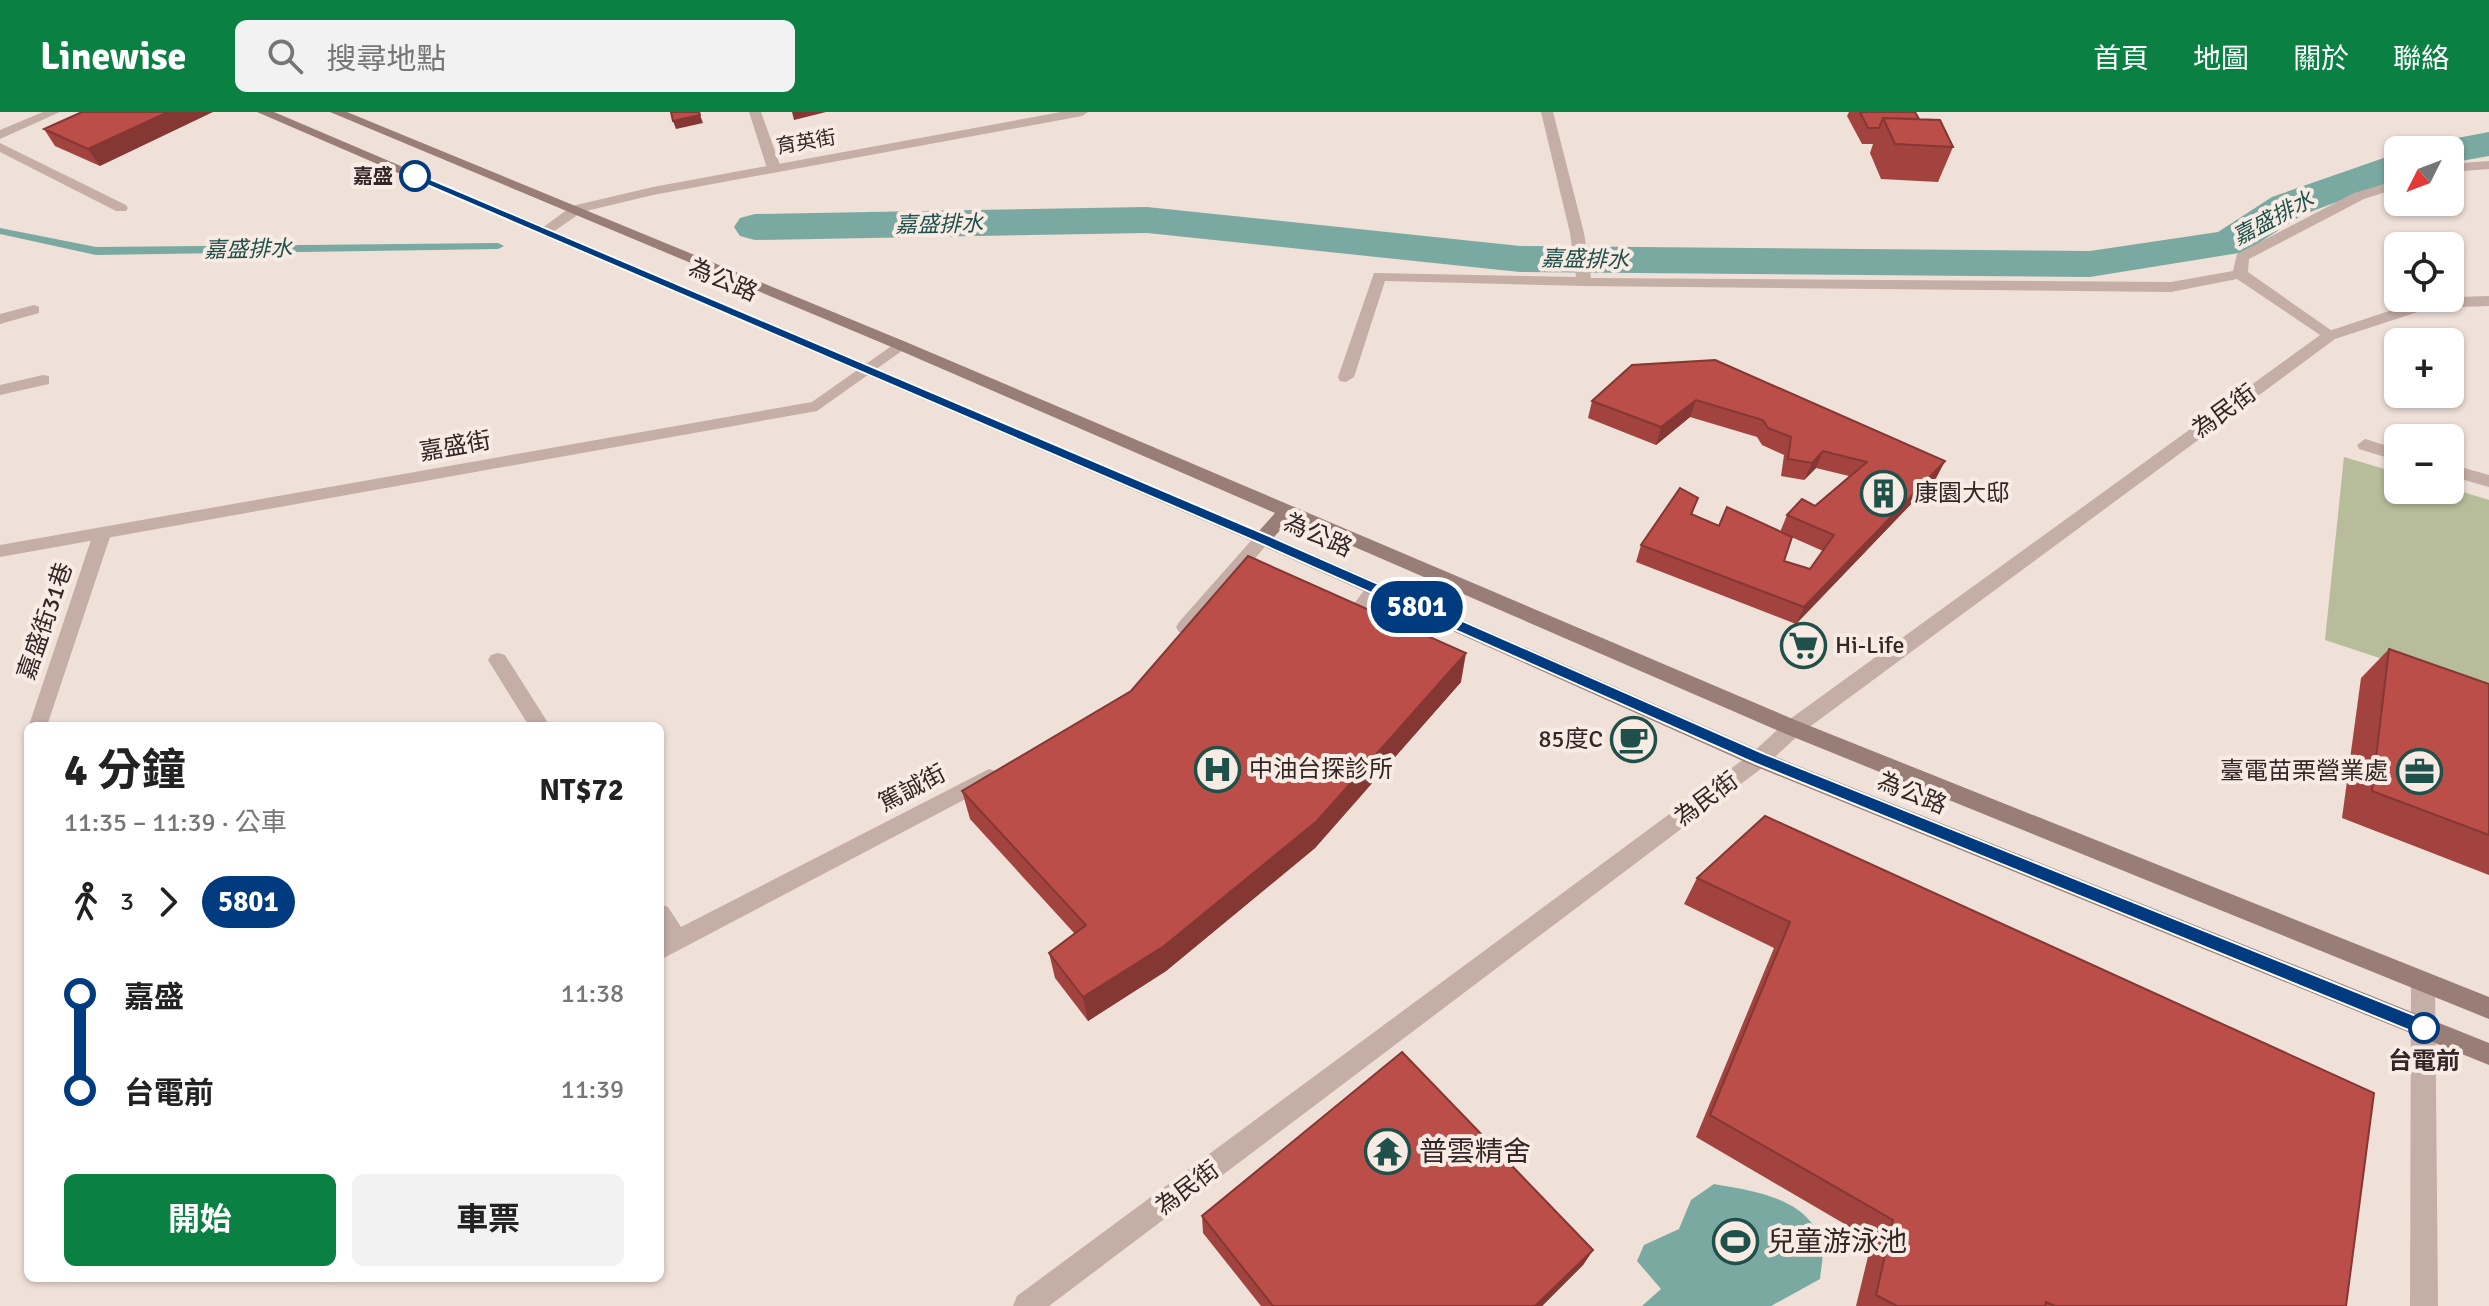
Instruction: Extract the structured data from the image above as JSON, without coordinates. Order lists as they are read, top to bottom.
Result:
{
  "streets": {
    "street": [
      "育英街",
      "為公路",
      "為民街",
      "嘉盛街",
      "嘉盛街31巷",
      "篤誠街"
    ]
  },
  "crossings": [
    ["育英街", "為公路"],
    ["為公路", "為民街"],
    ["為公路", "嘉盛街"],
    ["嘉盛街", "嘉盛街31巷"]
  ],
  "water": ["嘉盛排水"],
  "places": {
    "other": ["嘉盛", "台電前"],
    "building": ["康園大邸"],
    "supermarket": ["Hi-Life"],
    "cafe": ["85度C"],
    "hospital": ["中油台探診所"],
    "office": ["臺電苗栗營業處"],
    "temple": ["普雲精舍"],
    "sports": ["兒童游泳池"]
  },
  "lines": ["bus line 5801"],
  "north": "bottom left",
  "page": {
    "header": "Linewise",
    "search": "搜尋地點",
    "nav": [
      "首頁",
      "地圖",
      "關於",
      "聯絡"
    ],
    "on_map": "5801",
    "map_buttons": ["+", "−"],
    "heading": ["4 分鐘", "11:35 – 11:39 · 公車", "NT$72"],
    "legs": ["3", "5801"],
    "list": [
      {
        "name": "嘉盛",
        "value": "11:38"
      },
      {
        "name": "台電前",
        "value": "11:39"
      }
    ],
    "buttons": ["開始", "車票"]
  }
}
